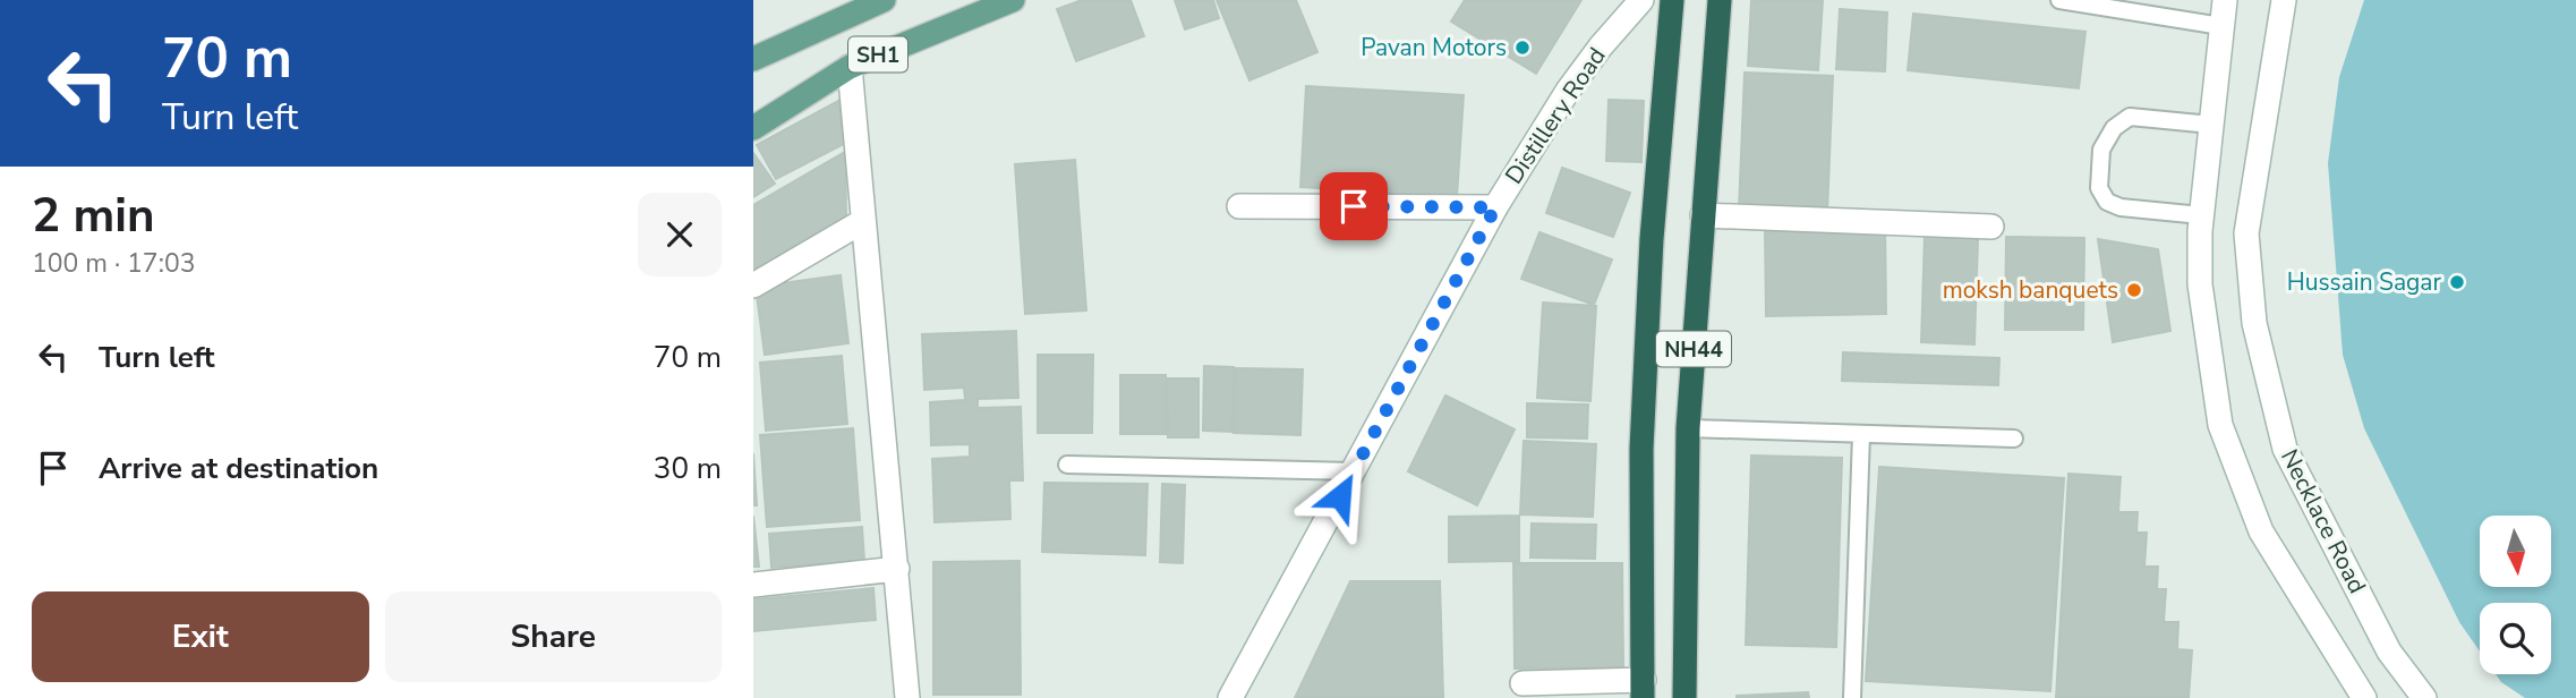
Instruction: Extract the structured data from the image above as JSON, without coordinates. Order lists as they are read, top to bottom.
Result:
{
  "streets": {
    "highway": ["NH44"],
    "main road": ["SH1"],
    "street": ["Distillery Road", "Necklace Road"]
  },
  "places": ["Pavan Motors", "Hussain Sagar", "moksh banquets"],
  "north": "bottom",
  "page": {
    "turn": ["70 m", "Turn left"],
    "heading": ["2 min", "100 m · 17:03"],
    "list": [
      {
        "name": "Turn left",
        "value": "70 m"
      },
      {
        "name": "Arrive at destination",
        "value": "30 m"
      }
    ],
    "buttons": ["Exit", "Share"]
  }
}
